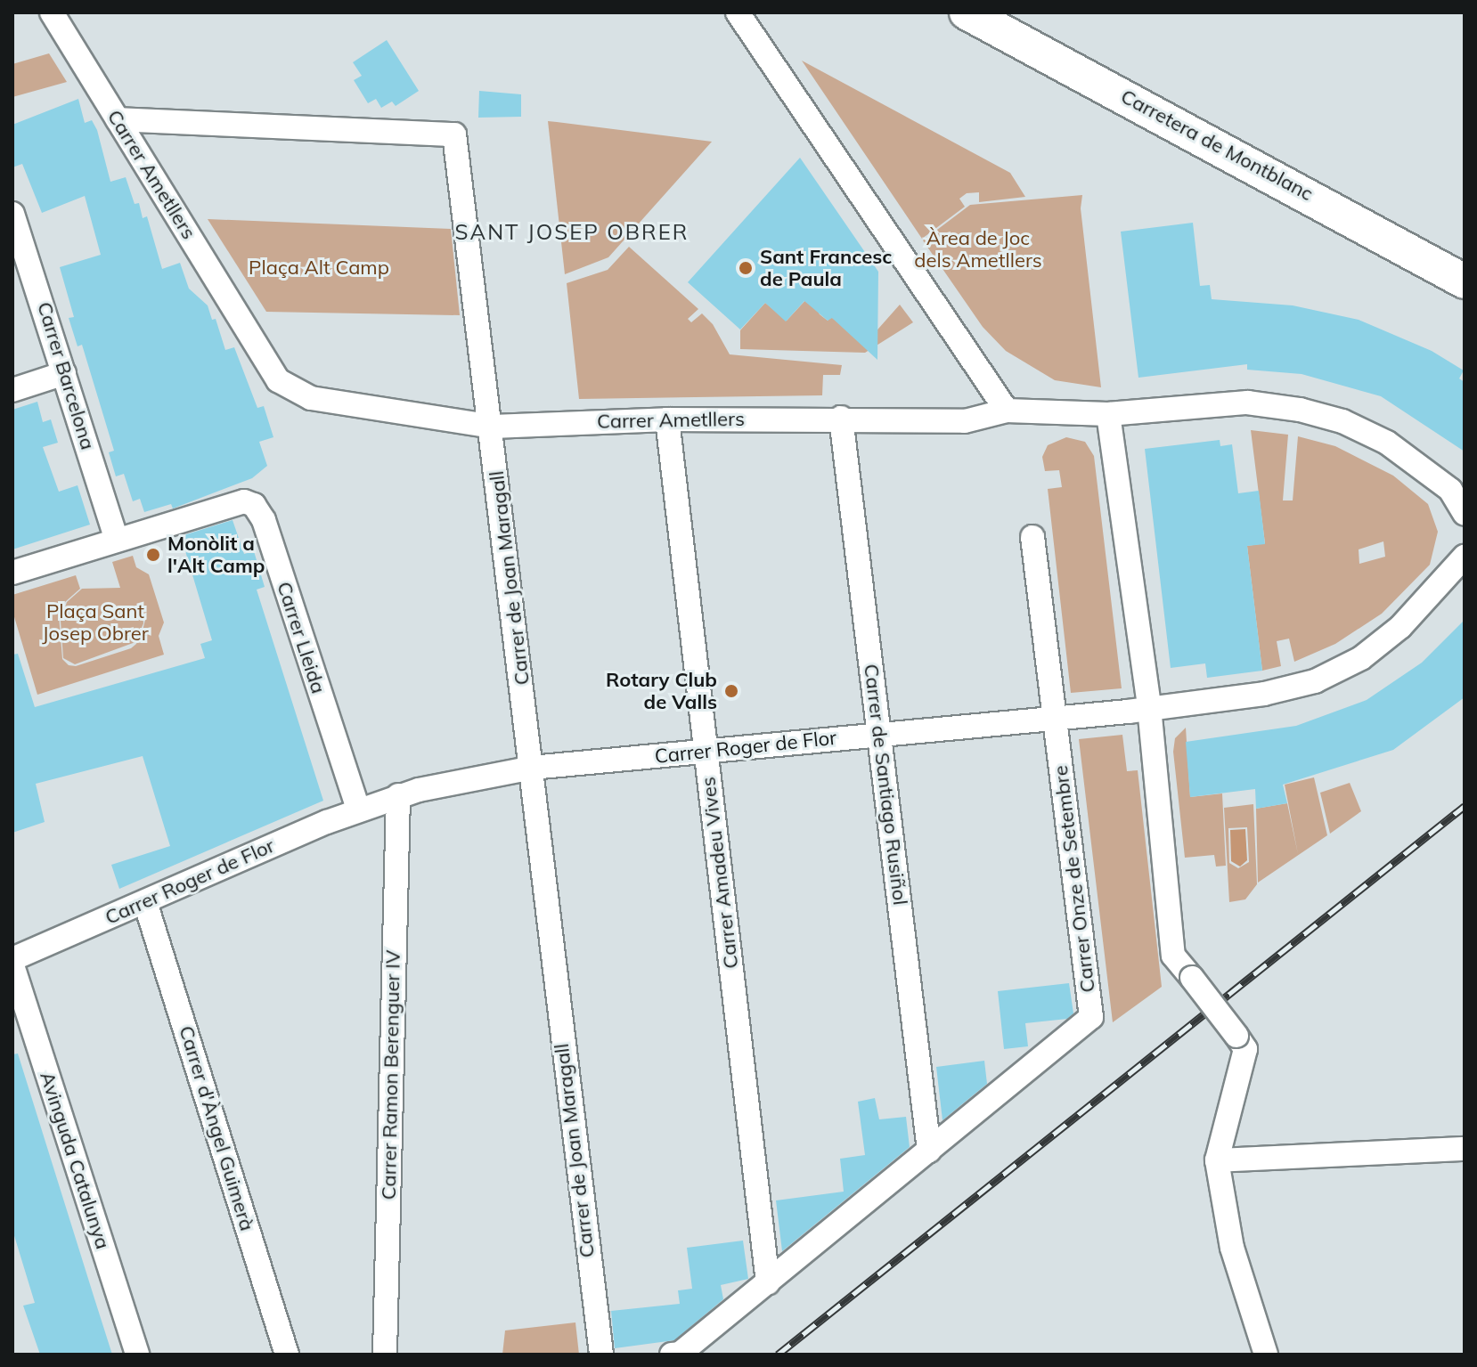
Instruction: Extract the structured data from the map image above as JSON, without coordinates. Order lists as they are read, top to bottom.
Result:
{
  "streets": {
    "main road": ["Carretera de Montblanc"],
    "street": [
      "Carrer Ametllers",
      "Carrer Barcelona",
      "Carrer de Joan Maragall",
      "Carrer Lleida",
      "Carrer Roger de Flor",
      "Carrer de Santiago Rusiñol",
      "Carrer Amadeu Vives",
      "Carrer Onze de Setembre",
      "Carrer Ramon Berenguer IV",
      "Carrer d'Àngel Guimerà",
      "Avinguda Catalunya"
    ]
  },
  "crossings": [
    ["Carrer Ametllers", "Carrer de Joan Maragall"],
    ["Carrer Ametllers", "Carrer de Santiago Rusiñol"],
    ["Carrer Ametllers", "Carrer Amadeu Vives"],
    ["Carrer Barcelona", "Carrer Lleida"],
    ["Carrer de Joan Maragall", "Carrer Roger de Flor"],
    ["Carrer Lleida", "Carrer Roger de Flor"],
    ["Carrer Roger de Flor", "Carrer de Santiago Rusiñol"],
    ["Carrer Roger de Flor", "Carrer Amadeu Vives"],
    ["Carrer Roger de Flor", "Carrer Onze de Setembre"],
    ["Carrer Roger de Flor", "Carrer Ramon Berenguer IV"],
    ["Carrer Roger de Flor", "Carrer d'Àngel Guimerà"],
    ["Carrer de Santiago Rusiñol", "Carrer Onze de Setembre"],
    ["Carrer Amadeu Vives", "Carrer Onze de Setembre"]
  ],
  "districts": ["SANT JOSEP OBRER"],
  "parks": ["Àrea de Joc dels Ametllers", "Plaça Alt Camp", "Plaça Sant Josep Obrer"],
  "places": ["Sant Francesc de Paula", "Monòlit a l'Alt Camp", "Rotary Club de Valls"]
}
